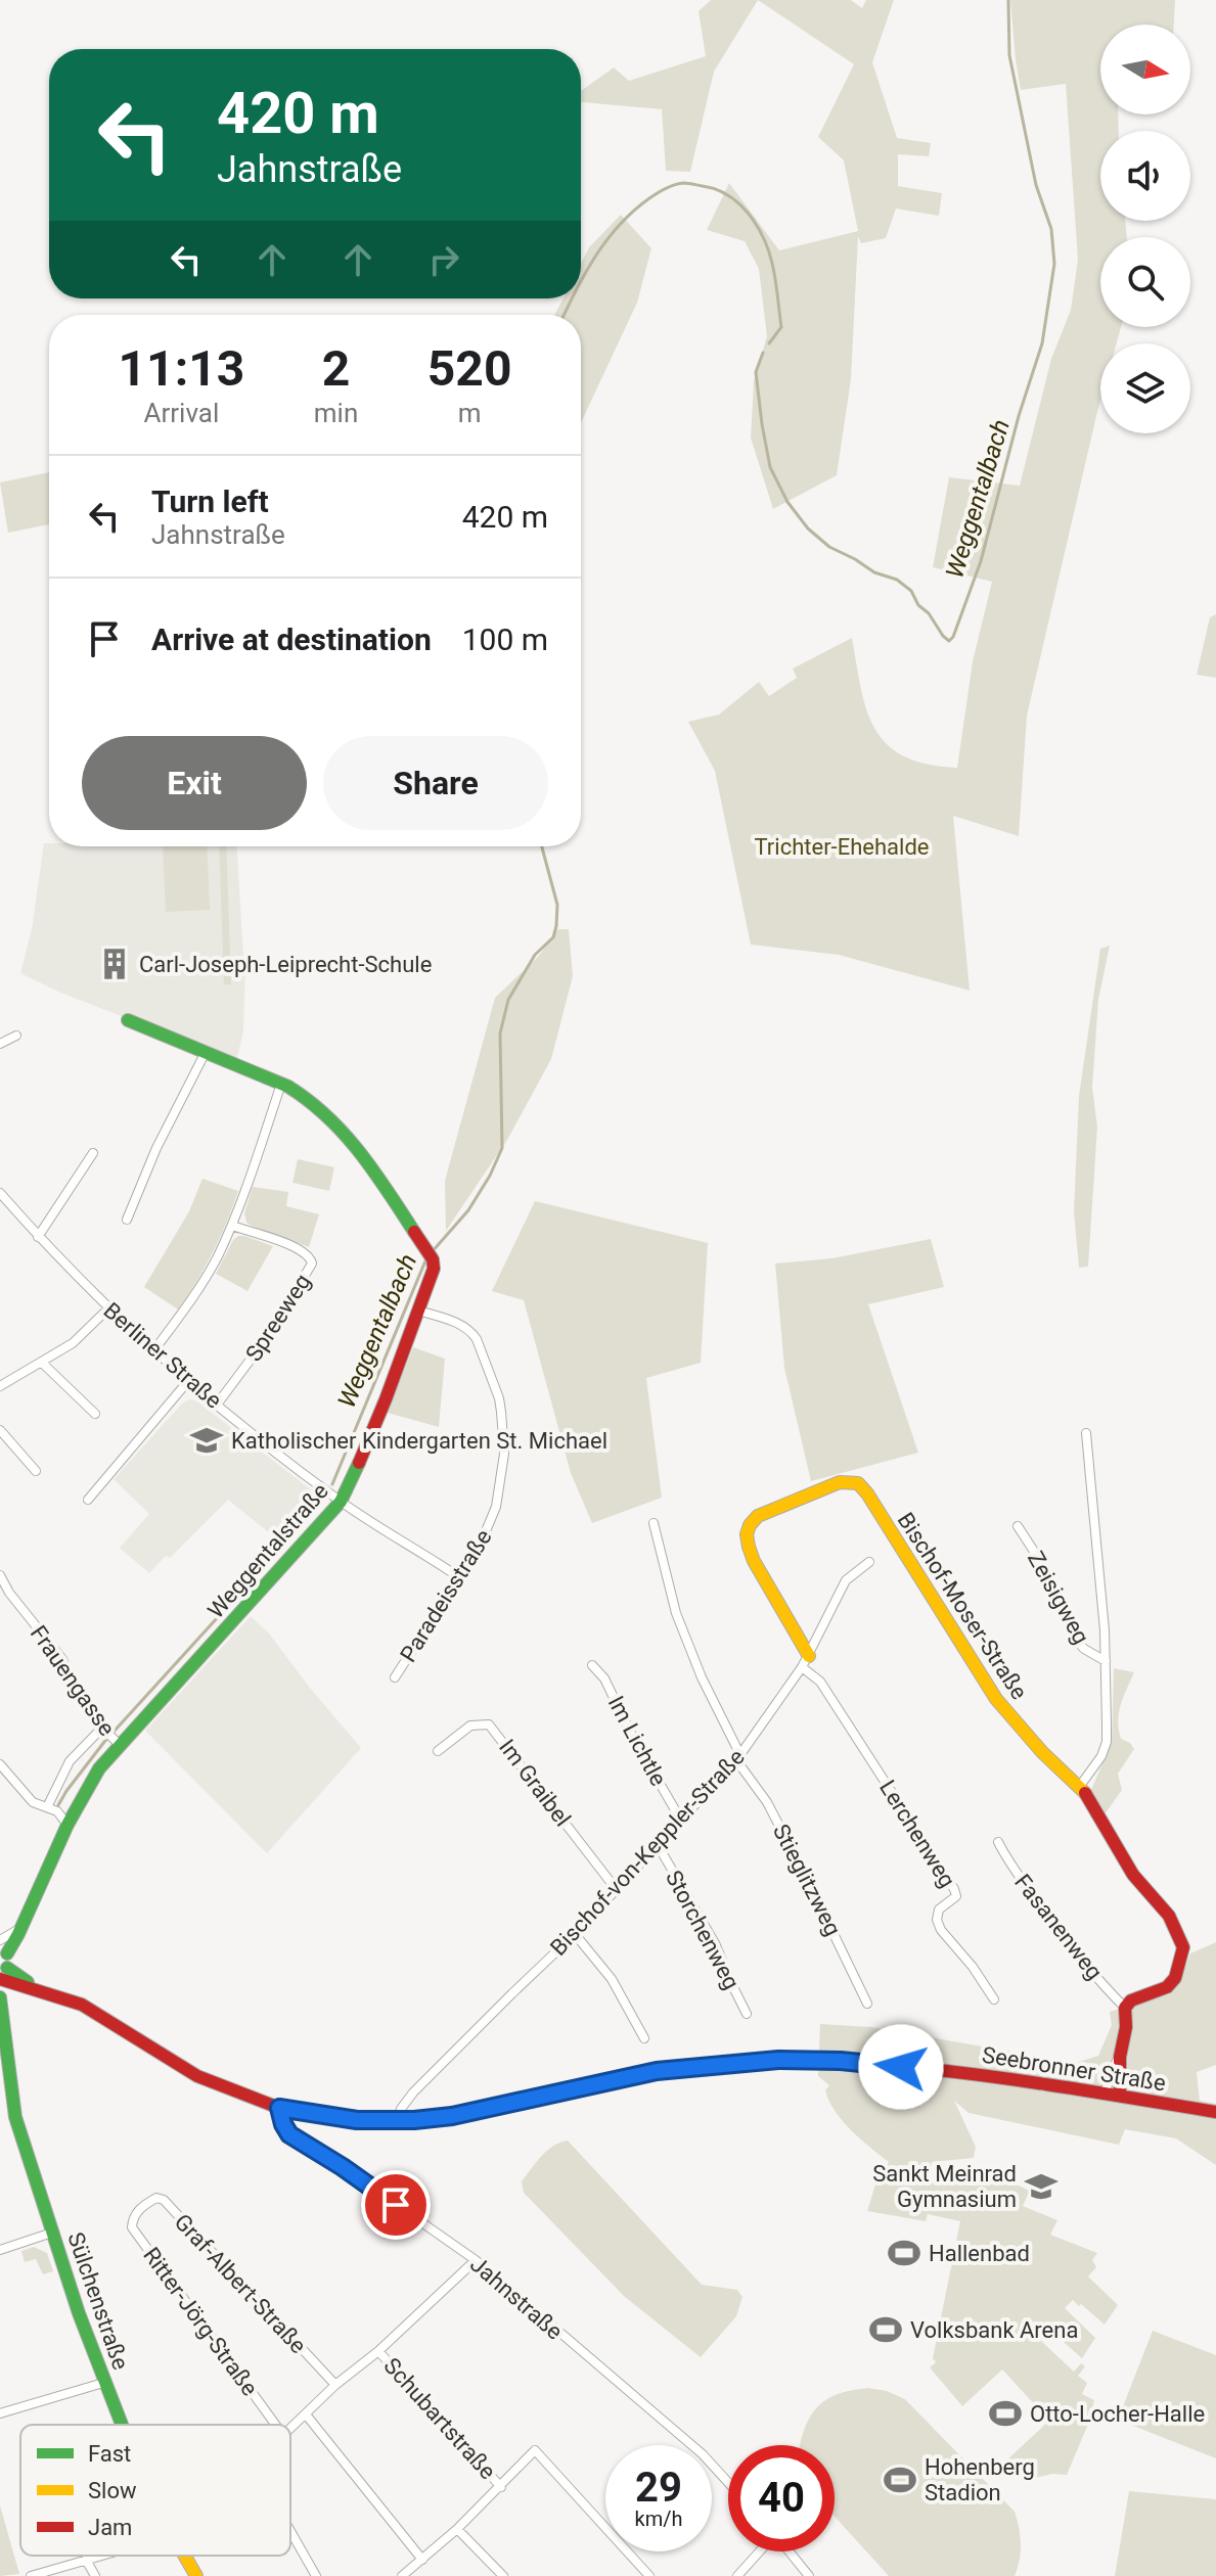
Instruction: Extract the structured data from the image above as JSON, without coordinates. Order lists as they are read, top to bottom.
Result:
{
  "streets": {
    "street": [
      "Spreeweg",
      "Berliner Straße",
      "Weggentalstraße",
      "Paradeisstraße",
      "Zeisigweg",
      "Bischof-Moser-Straße",
      "Frauengasse",
      "Im Lichtle",
      "Im Graibel",
      "Lerchenweg",
      "Bischof-von-Keppler-Straße",
      "Stieglitzweg",
      "Fasanenweg",
      "Storchenweg",
      "Seebronner Straße",
      "Graf-Albert-Straße",
      "Jahnstraße",
      "Sülchenstraße",
      "Ritter-Jörg-Straße",
      "Schubartstraße"
    ]
  },
  "crossings": [
    ["Spreeweg", "Berliner Straße"],
    ["Berliner Straße", "Weggentalstraße"],
    ["Berliner Straße", "Paradeisstraße"],
    ["Weggentalstraße", "Paradeisstraße"],
    ["Weggentalstraße", "Frauengasse"],
    ["Bischof-Moser-Straße", "Lerchenweg"],
    ["Bischof-Moser-Straße", "Bischof-von-Keppler-Straße"],
    ["Bischof-Moser-Straße", "Fasanenweg"],
    ["Im Lichtle", "Bischof-von-Keppler-Straße"],
    ["Im Graibel", "Bischof-von-Keppler-Straße"],
    ["Lerchenweg", "Bischof-von-Keppler-Straße"],
    ["Bischof-von-Keppler-Straße", "Stieglitzweg"],
    ["Bischof-von-Keppler-Straße", "Storchenweg"],
    ["Bischof-von-Keppler-Straße", "Seebronner Straße"],
    ["Seebronner Straße", "Jahnstraße"],
    ["Graf-Albert-Straße", "Ritter-Jörg-Straße"]
  ],
  "water": ["Weggentalbach"],
  "parks": ["Trichter-Ehehalde"],
  "places": {
    "building": ["Carl-Joseph-Leiprecht-Schule"],
    "school or university": ["Katholischer Kindergarten St. Michael", "Sankt Meinrad Gymnasium"],
    "sports": [
      "Hallenbad",
      "Volksbank Arena",
      "Otto-Locher-Halle",
      "Hohenberg Stadion"
    ]
  },
  "legend": ["Fast", "Slow", "Jam"],
  "north": "right",
  "page": {
    "turn": ["420 m", "Jahnstraße"],
    "eta": [
      "11:13",
      "Arrival",
      "2",
      "min",
      "520",
      "m"
    ],
    "list": [
      {
        "name": "Turn left",
        "note": "Jahnstraße",
        "value": "420 m"
      },
      {
        "name": "Arrive at destination",
        "value": "100 m"
      }
    ],
    "buttons": ["Exit", "Share"],
    "speed": "29 km/h",
    "limit": "40"
  }
}
